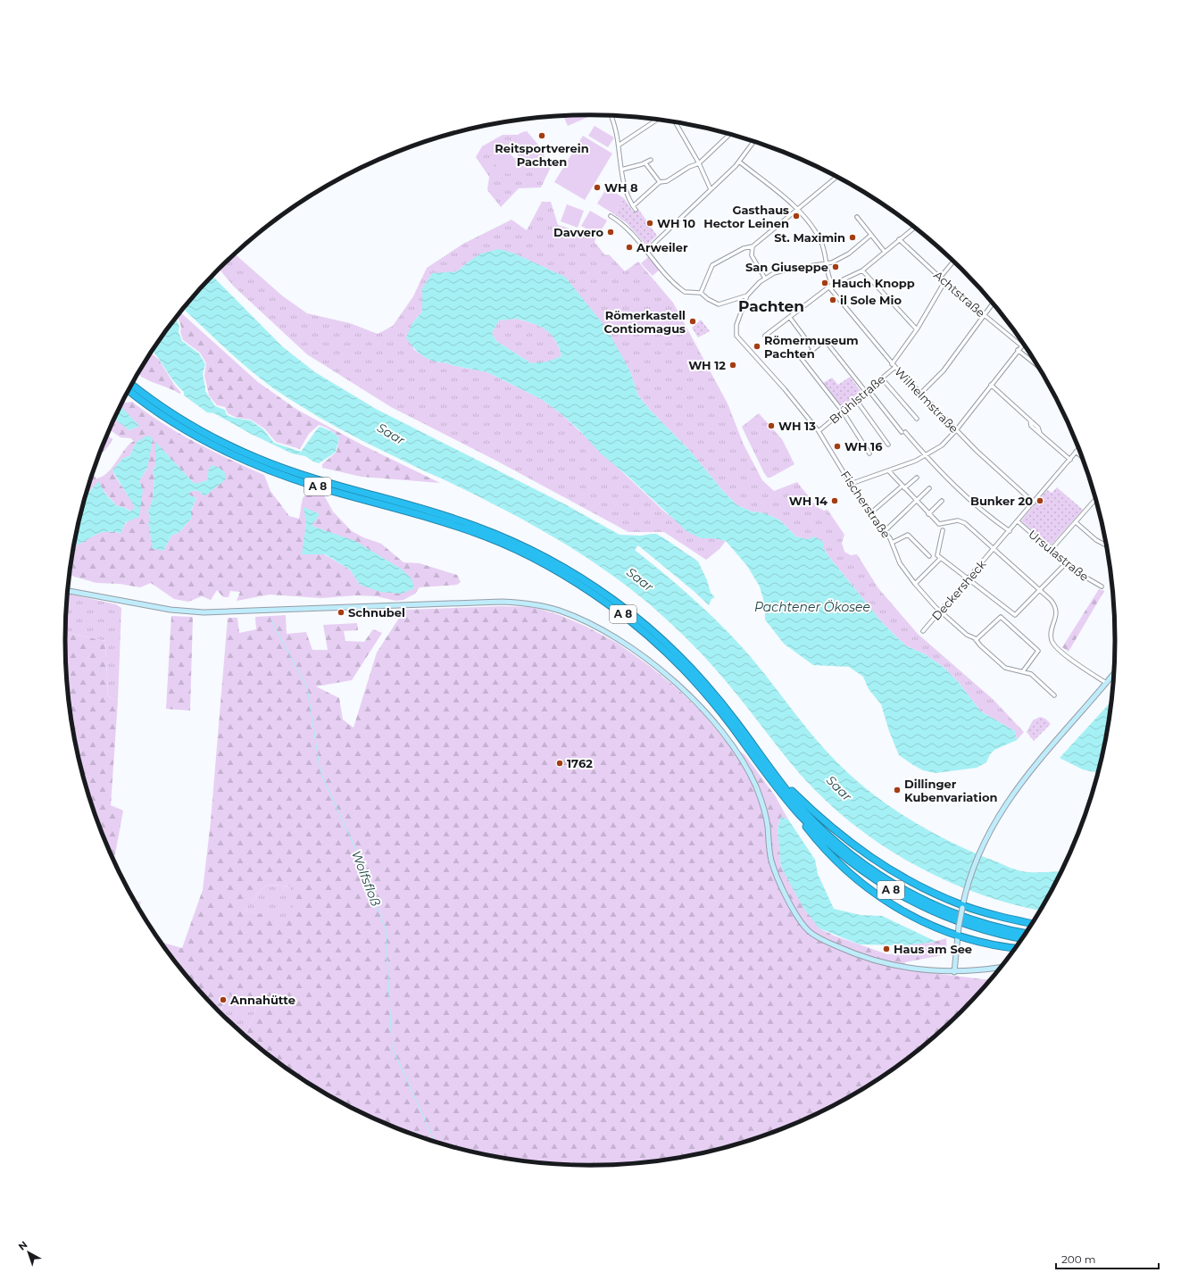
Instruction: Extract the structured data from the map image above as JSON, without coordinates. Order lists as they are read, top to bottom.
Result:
{
  "streets": {
    "highway": ["A 8"],
    "street": [
      "Achtstraße",
      "Brühlstraße",
      "Wilhelmstraße",
      "Fischerstraße",
      "Ursulastraße",
      "Deckersheck"
    ]
  },
  "crossings": [
    ["Achtstraße", "Brühlstraße"],
    ["Brühlstraße", "Wilhelmstraße"],
    ["Brühlstraße", "Fischerstraße"],
    ["Wilhelmstraße", "Deckersheck"],
    ["Fischerstraße", "Deckersheck"],
    ["Ursulastraße", "Deckersheck"]
  ],
  "districts": ["Pachten"],
  "water": ["Saar", "Pachtener Ökosee", "Wolfsfloß"],
  "places": [
    "Reitsportverein Pachten",
    "WH 8",
    "Gasthaus Hector Leinen",
    "WH 10",
    "Davvero",
    "St. Maximin",
    "Arweiler",
    "San Giuseppe",
    "Hauch Knopp",
    "il Sole Mio",
    "Römerkastell Contiomagus",
    "Römermuseum Pachten",
    "WH 12",
    "WH 13",
    "WH 16",
    "WH 14",
    "Bunker 20",
    "Schnubel",
    "1762",
    "Dillinger Kubenvariation",
    "Haus am See",
    "Annahütte"
  ],
  "scale_bar": "200 m",
  "north": "top left"
}
